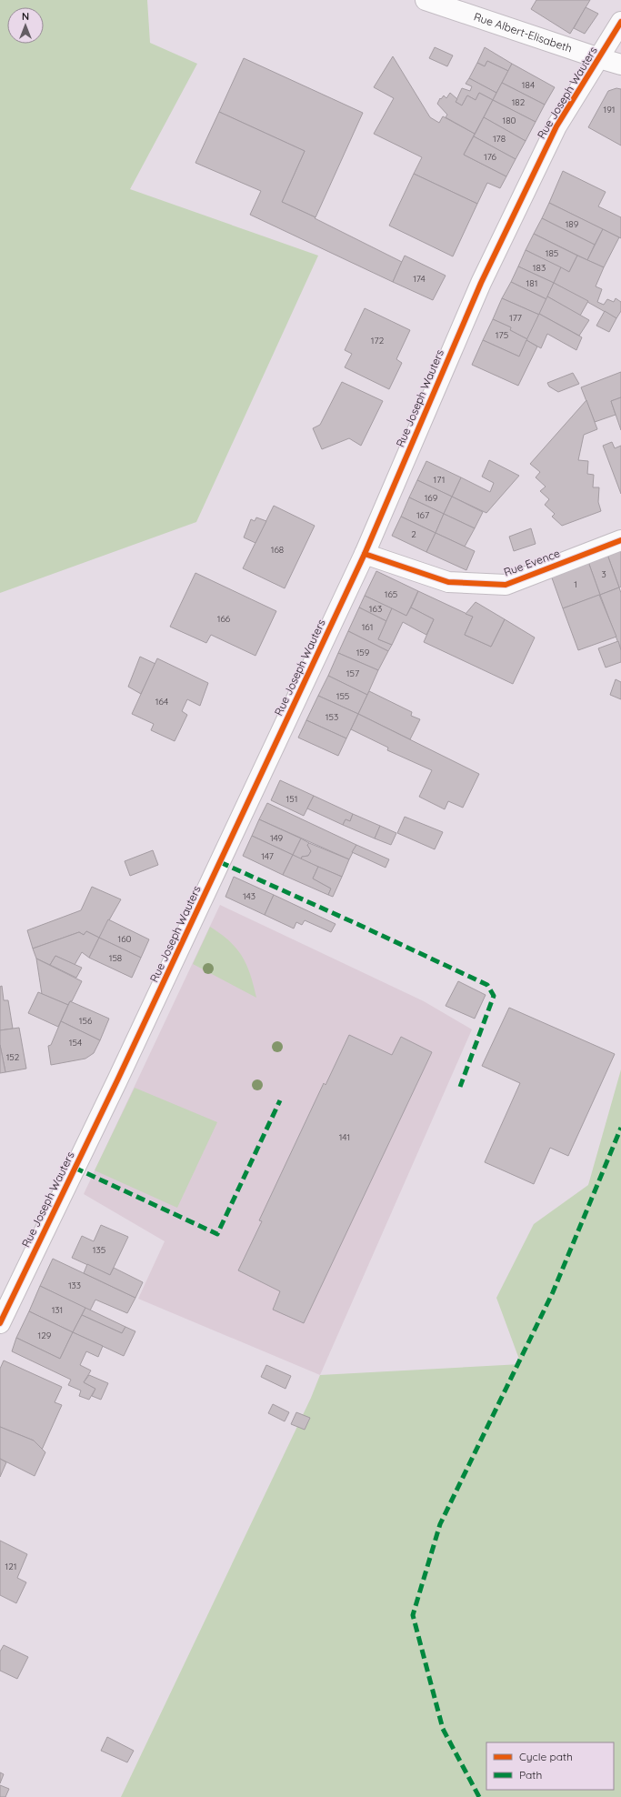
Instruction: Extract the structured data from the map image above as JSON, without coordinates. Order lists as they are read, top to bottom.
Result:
{
  "streets": {
    "street": ["Rue Albert-Elisabeth", "Rue Joseph Wauters", "Rue Evence"]
  },
  "crossings": [
    ["Rue Albert-Elisabeth", "Rue Joseph Wauters"],
    ["Rue Joseph Wauters", "Rue Evence"]
  ],
  "house_numbers": [
    "184",
    "182",
    "191",
    "180",
    "178",
    "176",
    "189",
    "185",
    "183",
    "174",
    "181",
    "177",
    "175",
    "172",
    "171",
    "169",
    "167",
    "2",
    "168",
    "3",
    "1",
    "165",
    "163",
    "166",
    "161",
    "159",
    "157",
    "155",
    "164",
    "153",
    "151",
    "149",
    "147",
    "143",
    "160",
    "158",
    "156",
    "154",
    "152",
    "141",
    "135",
    "133",
    "131",
    "129",
    "121"
  ],
  "legend": ["Cycle path", "Path"],
  "north": "top"
}
